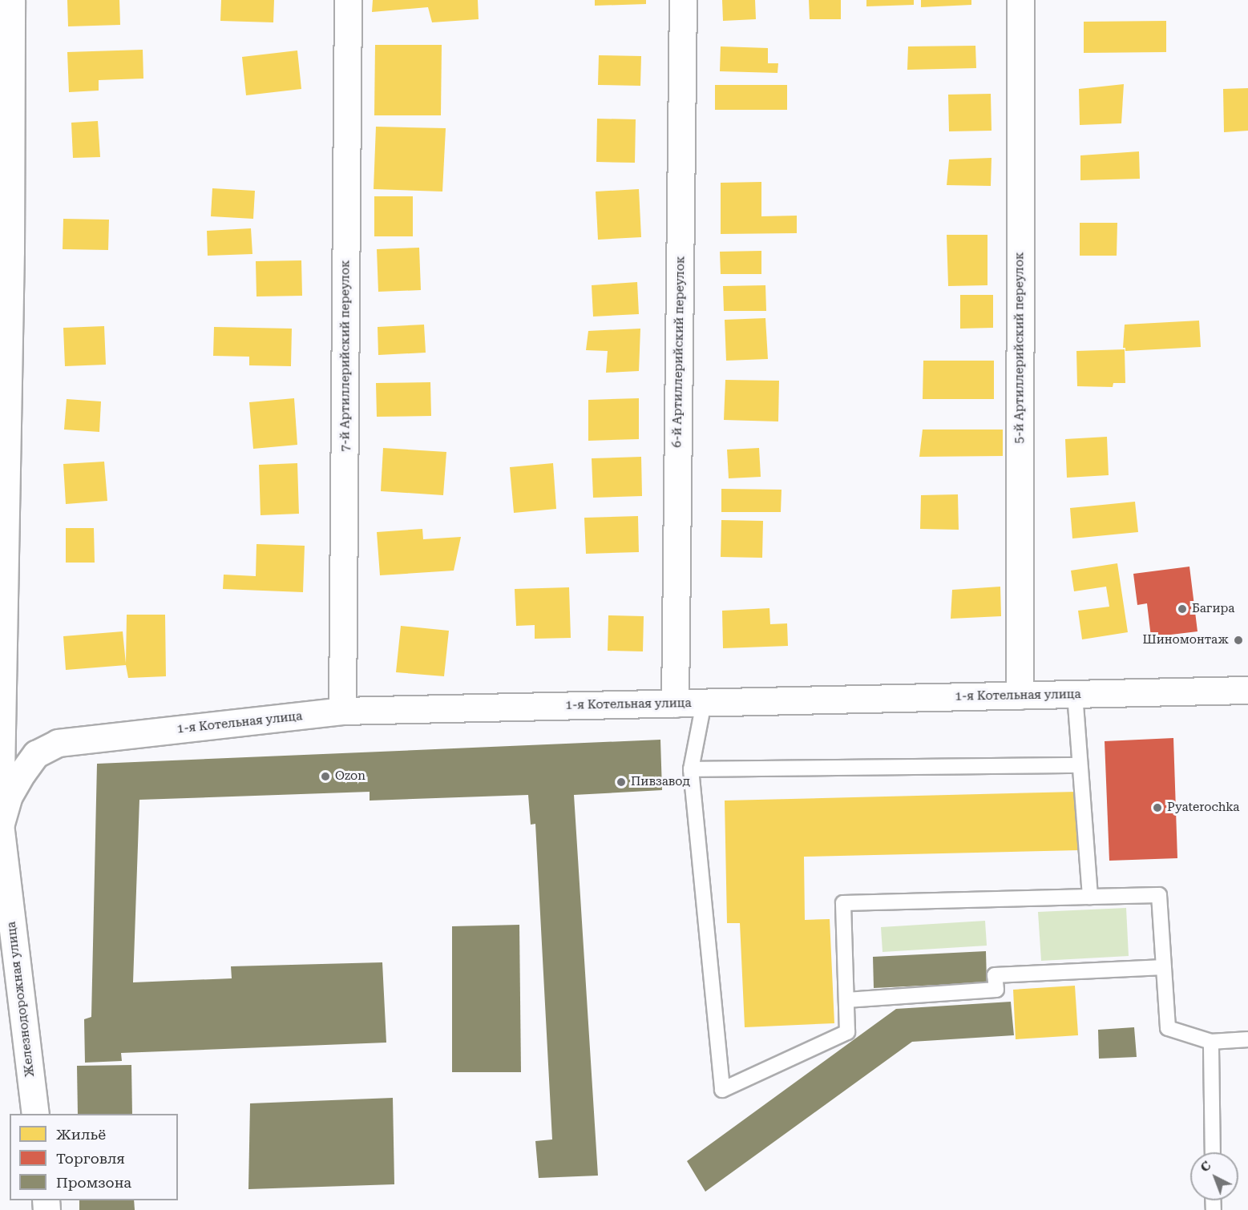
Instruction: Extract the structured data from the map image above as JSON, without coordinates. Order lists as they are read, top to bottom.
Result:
{
  "streets": {
    "street": [
      "5-й Артиллерийский переулок",
      "6-й Артиллерийский переулок",
      "7-й Артиллерийский переулок",
      "1-я Котельная улица",
      "Железнодорожная улица"
    ]
  },
  "crossings": [
    ["5-й Артиллерийский переулок", "1-я Котельная улица"],
    ["6-й Артиллерийский переулок", "1-я Котельная улица"],
    ["7-й Артиллерийский переулок", "1-я Котельная улица"],
    ["1-я Котельная улица", "Железнодорожная улица"]
  ],
  "places": [
    "Багира",
    "Шиномонтаж",
    "Ozon",
    "Пивзавод",
    "Pyaterochka"
  ],
  "legend": ["Жильё", "Торговля", "Промзона"],
  "north": "top left"
}
